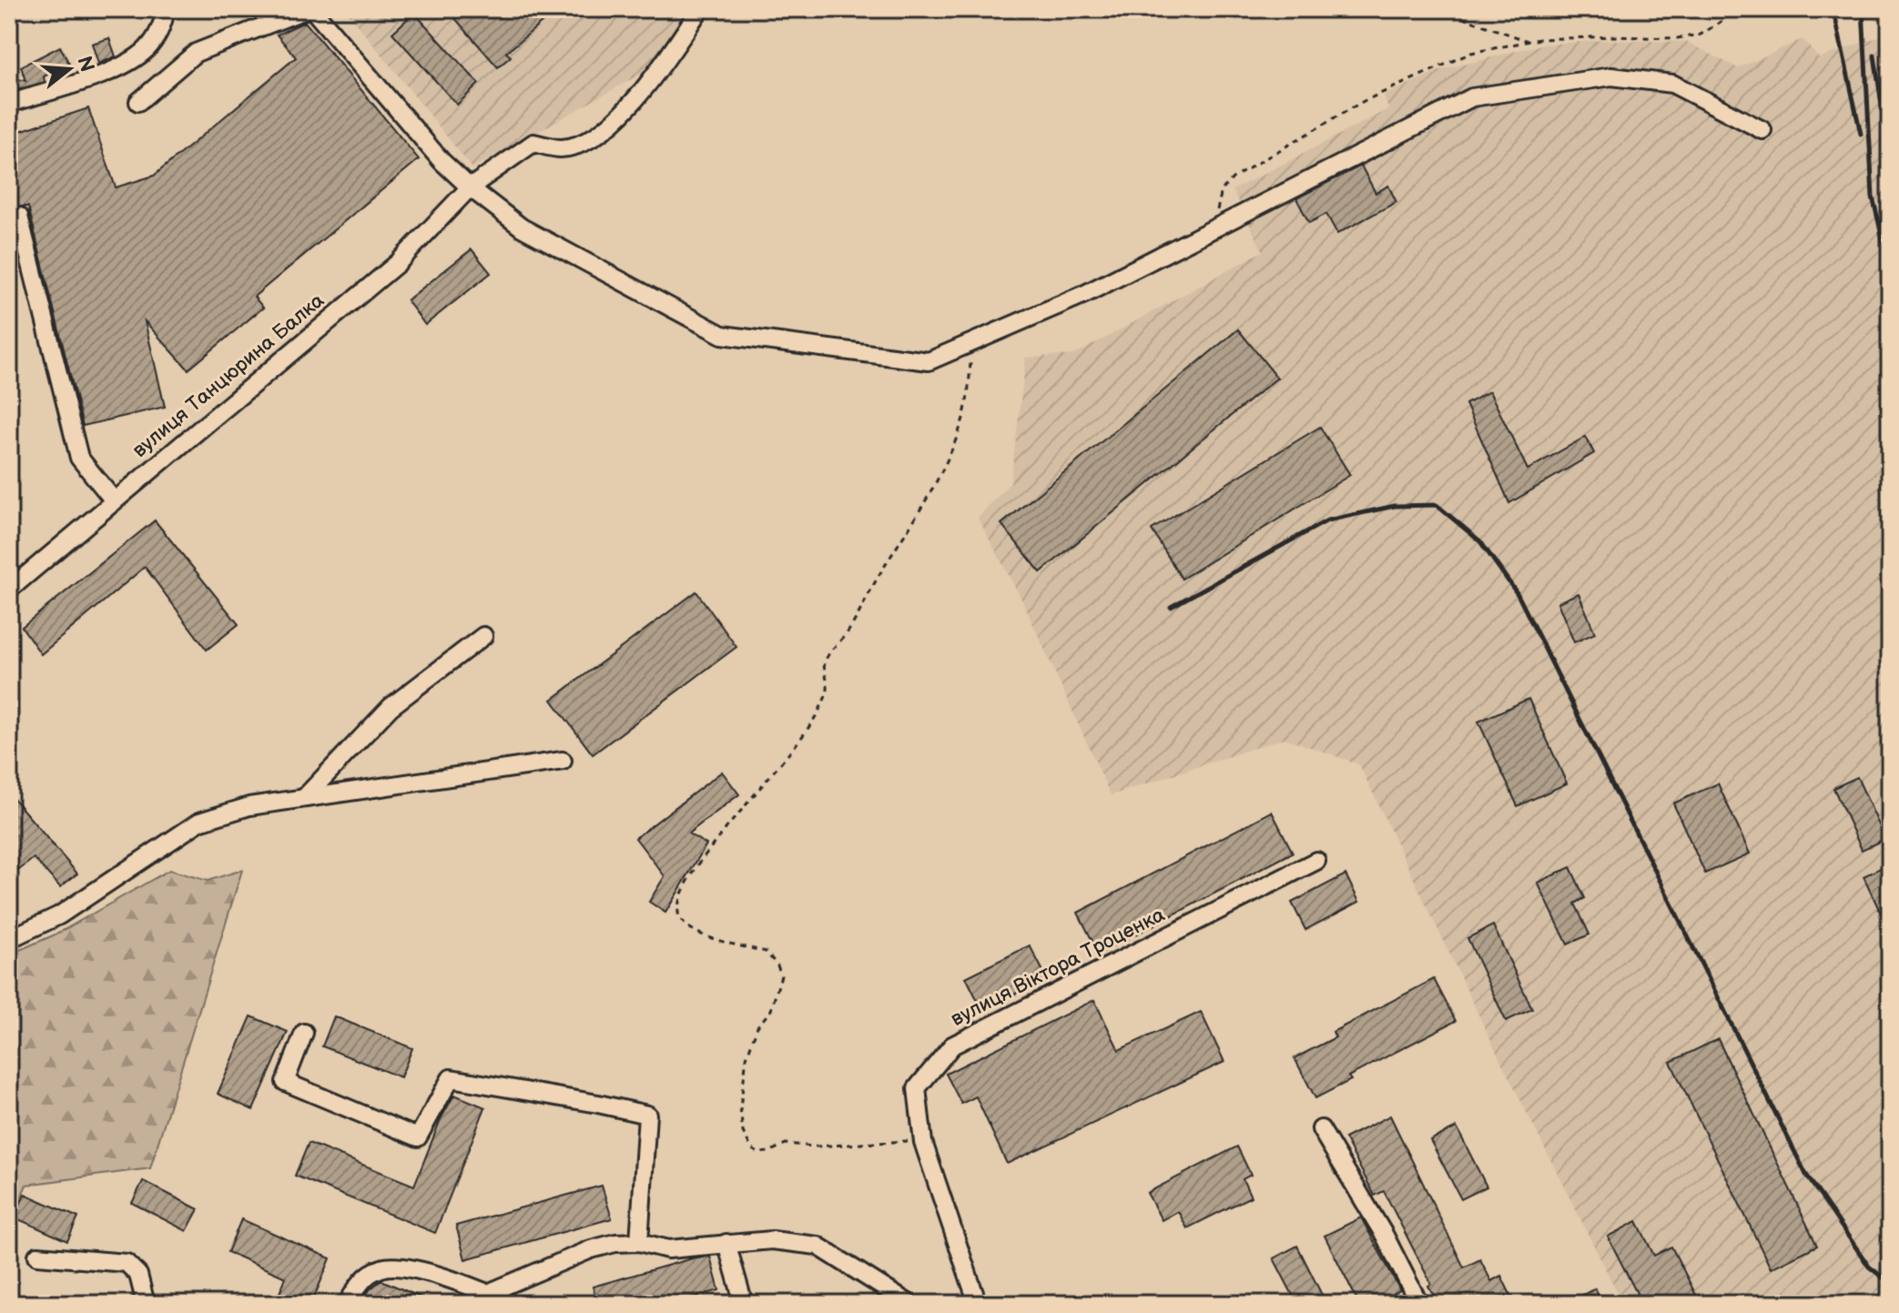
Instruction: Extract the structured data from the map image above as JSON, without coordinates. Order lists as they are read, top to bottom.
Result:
{
  "streets": {
    "street": ["вулиця Танцюрина Балка", "вулиця Віктора Троценка"]
  },
  "north": "right"
}
